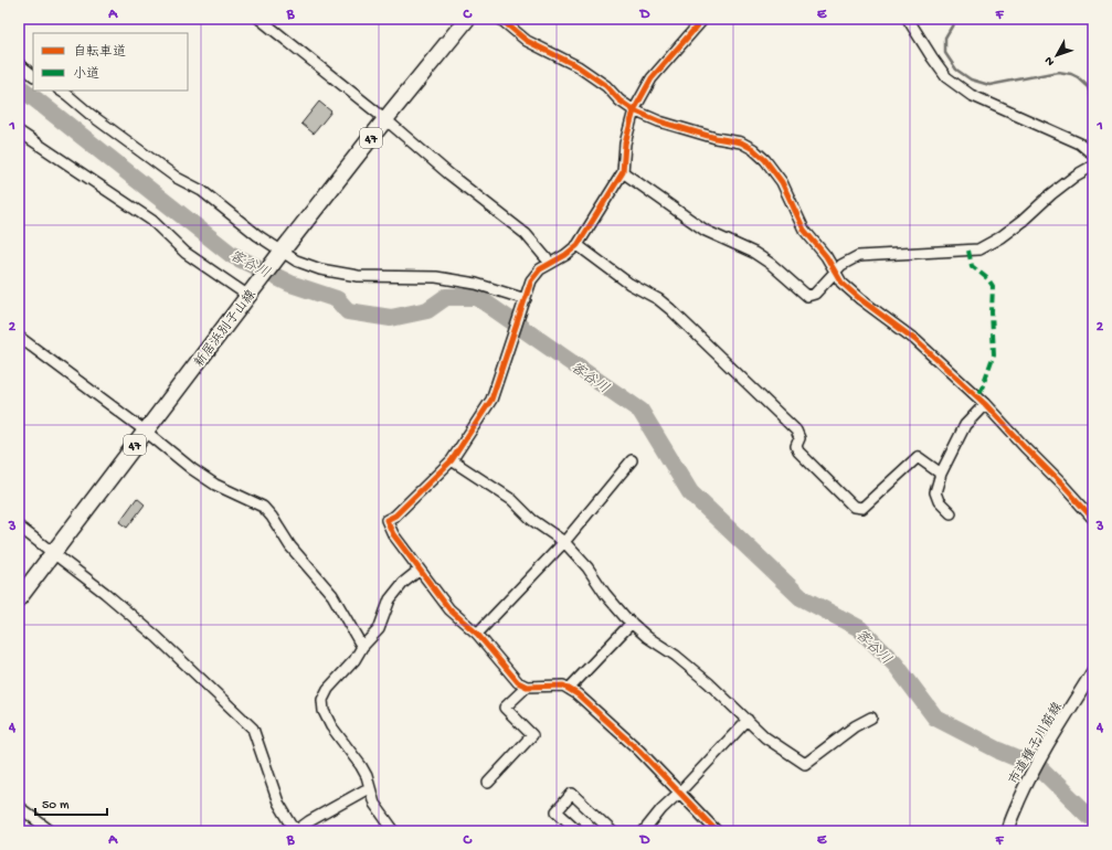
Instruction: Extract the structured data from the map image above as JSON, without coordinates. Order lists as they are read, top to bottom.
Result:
{
  "streets": {
    "main road": ["47", "新居浜別子山線"],
    "street": ["市道種子川筋線"]
  },
  "water": ["客谷川"],
  "legend": ["自転車道", "小道"],
  "scale_bar": "50 m",
  "north": "bottom left",
  "grid": {
    "columns": [
      "A",
      "B",
      "C",
      "D",
      "E",
      "F"
    ],
    "rows": [
      "1",
      "2",
      "3",
      "4"
    ]
  }
}
